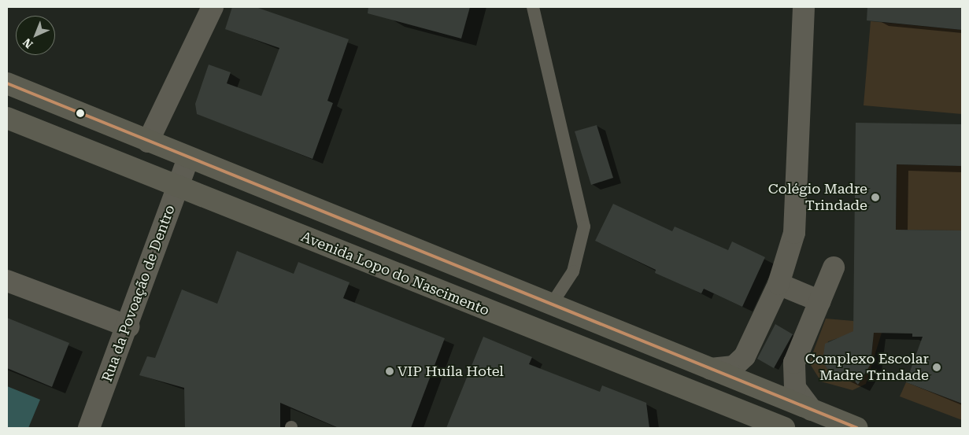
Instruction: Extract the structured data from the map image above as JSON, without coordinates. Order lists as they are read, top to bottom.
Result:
{
  "streets": {
    "main road": ["Avenida Lopo do Nascimento"],
    "street": ["Rua da Povoação de Dentro"]
  },
  "crossings": [
    ["Avenida Lopo do Nascimento", "Rua da Povoação de Dentro"]
  ],
  "places": ["Colégio Madre Trindade", "Complexo Escolar Madre Trindade", "VIP Huíla Hotel"],
  "north": "bottom left"
}
